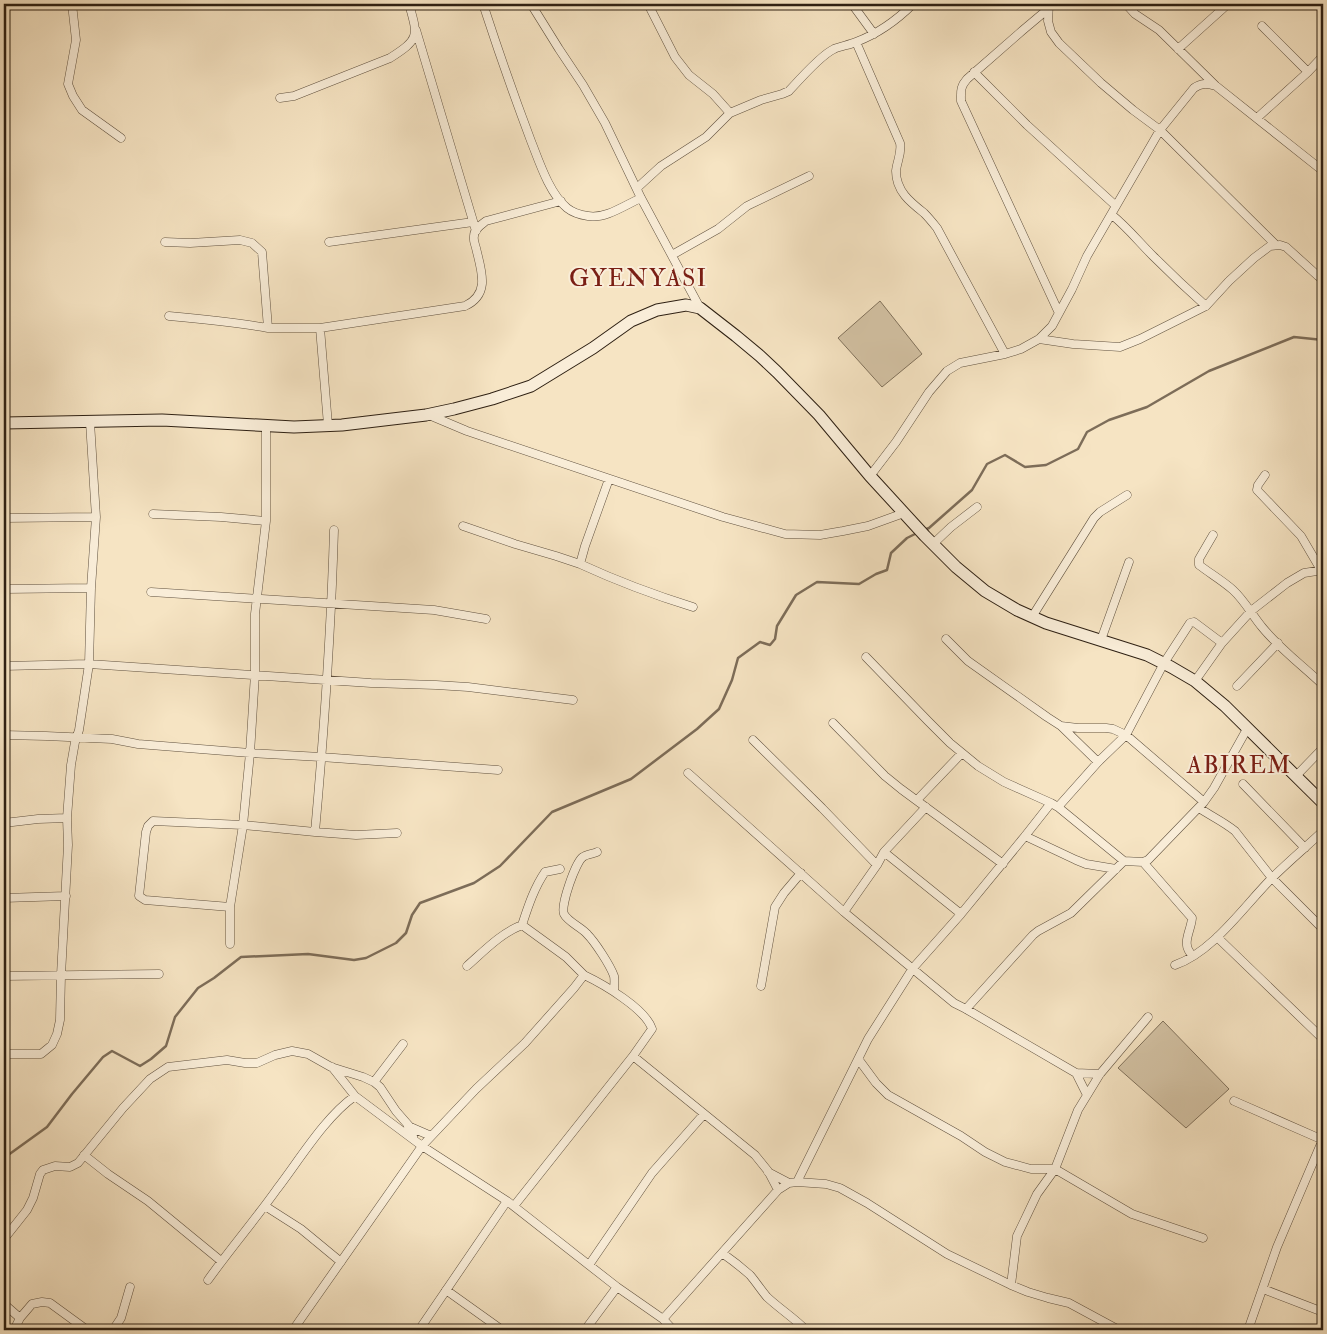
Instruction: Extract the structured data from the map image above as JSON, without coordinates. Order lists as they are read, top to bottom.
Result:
{
  "districts": ["GYENYASI", "ABIREM"]
}
